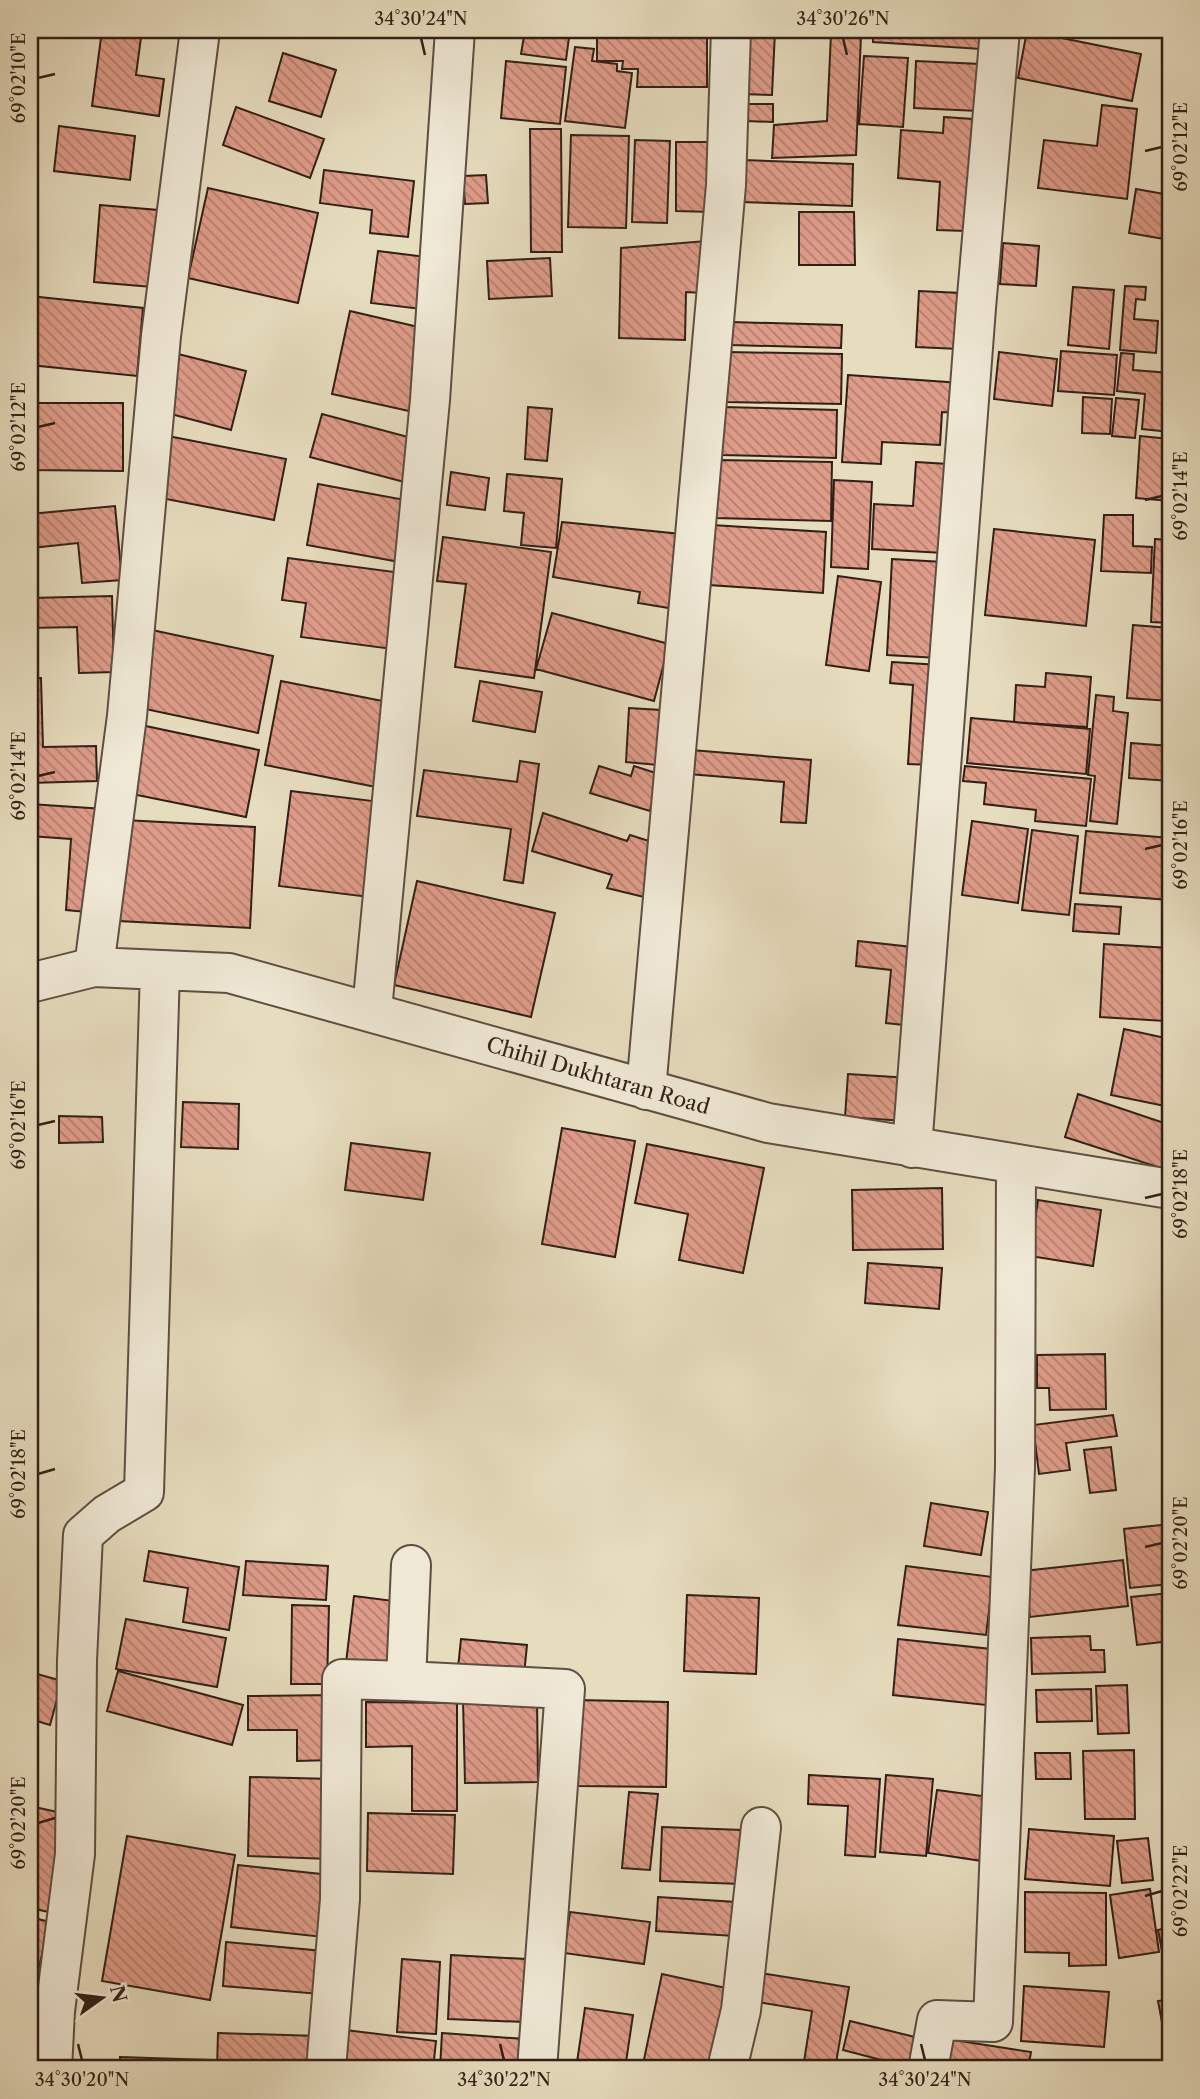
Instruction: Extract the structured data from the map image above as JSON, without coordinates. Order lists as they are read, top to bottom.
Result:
{
  "streets": {
    "street": ["Chihil Dukhtaran Road"]
  },
  "north": "right",
  "coordinates": [
    "34°30'24\"N",
    "34°30'26\"N",
    "69°02'10\"E",
    "69°02'12\"E",
    "69°02'14\"E",
    "69°02'16\"E",
    "69°02'18\"E",
    "69°02'20\"E",
    "69°02'22\"E",
    "34°30'20\"N",
    "34°30'22\"N"
  ]
}
